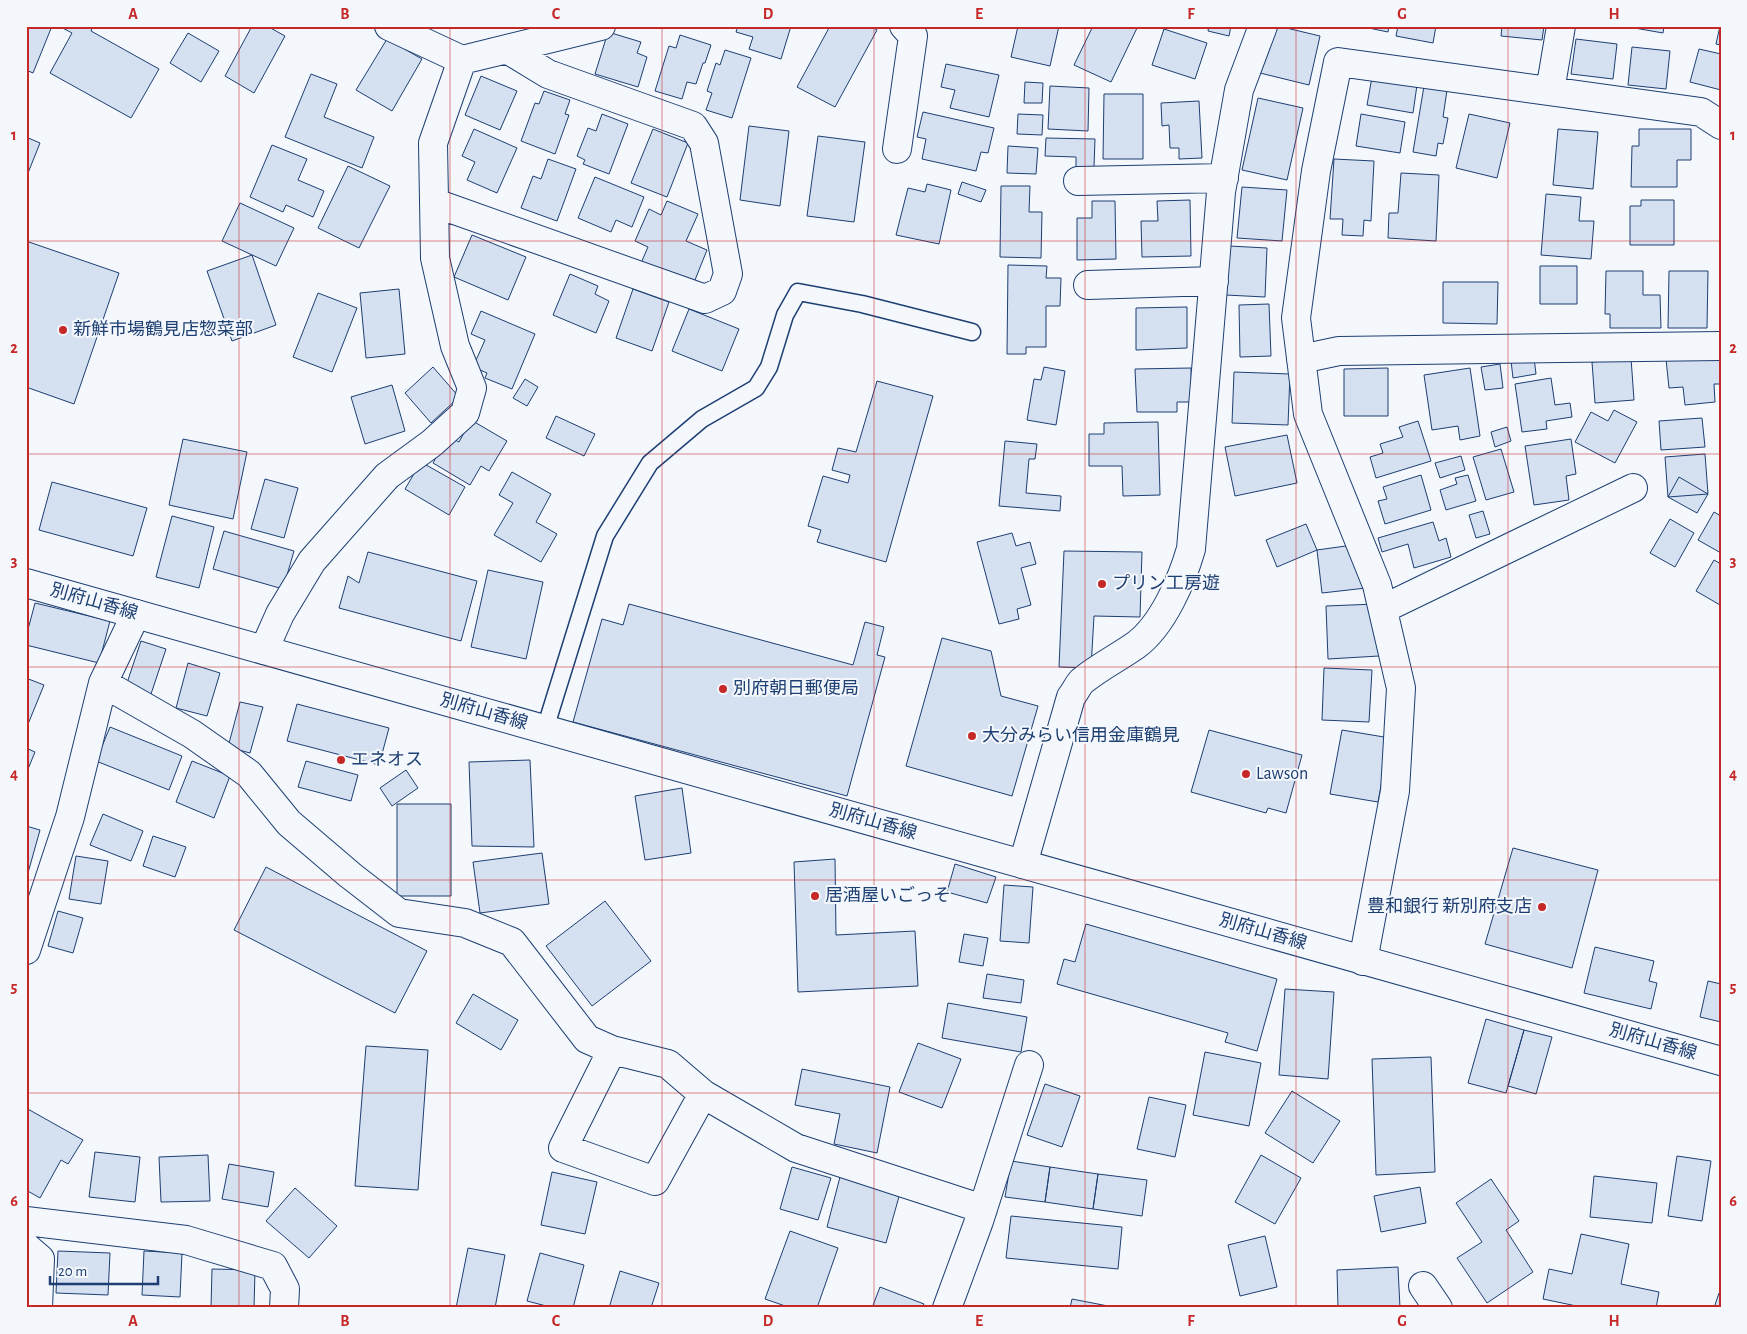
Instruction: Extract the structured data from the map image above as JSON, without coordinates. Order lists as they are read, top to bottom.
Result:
{
  "streets": {
    "street": ["別府山香線"]
  },
  "places": [
    "新鮮市場鶴見店惣菜部",
    "プリン工房遊",
    "別府朝日郵便局",
    "大分みらい信用金庫鶴見",
    "エネオス",
    "Lawson",
    "居酒屋いごっそ",
    "豊和銀行 新別府支店"
  ],
  "scale_bar": "20 m",
  "grid": {
    "columns": [
      "A",
      "B",
      "C",
      "D",
      "E",
      "F",
      "G",
      "H"
    ],
    "rows": [
      "1",
      "2",
      "3",
      "4",
      "5",
      "6"
    ]
  }
}
